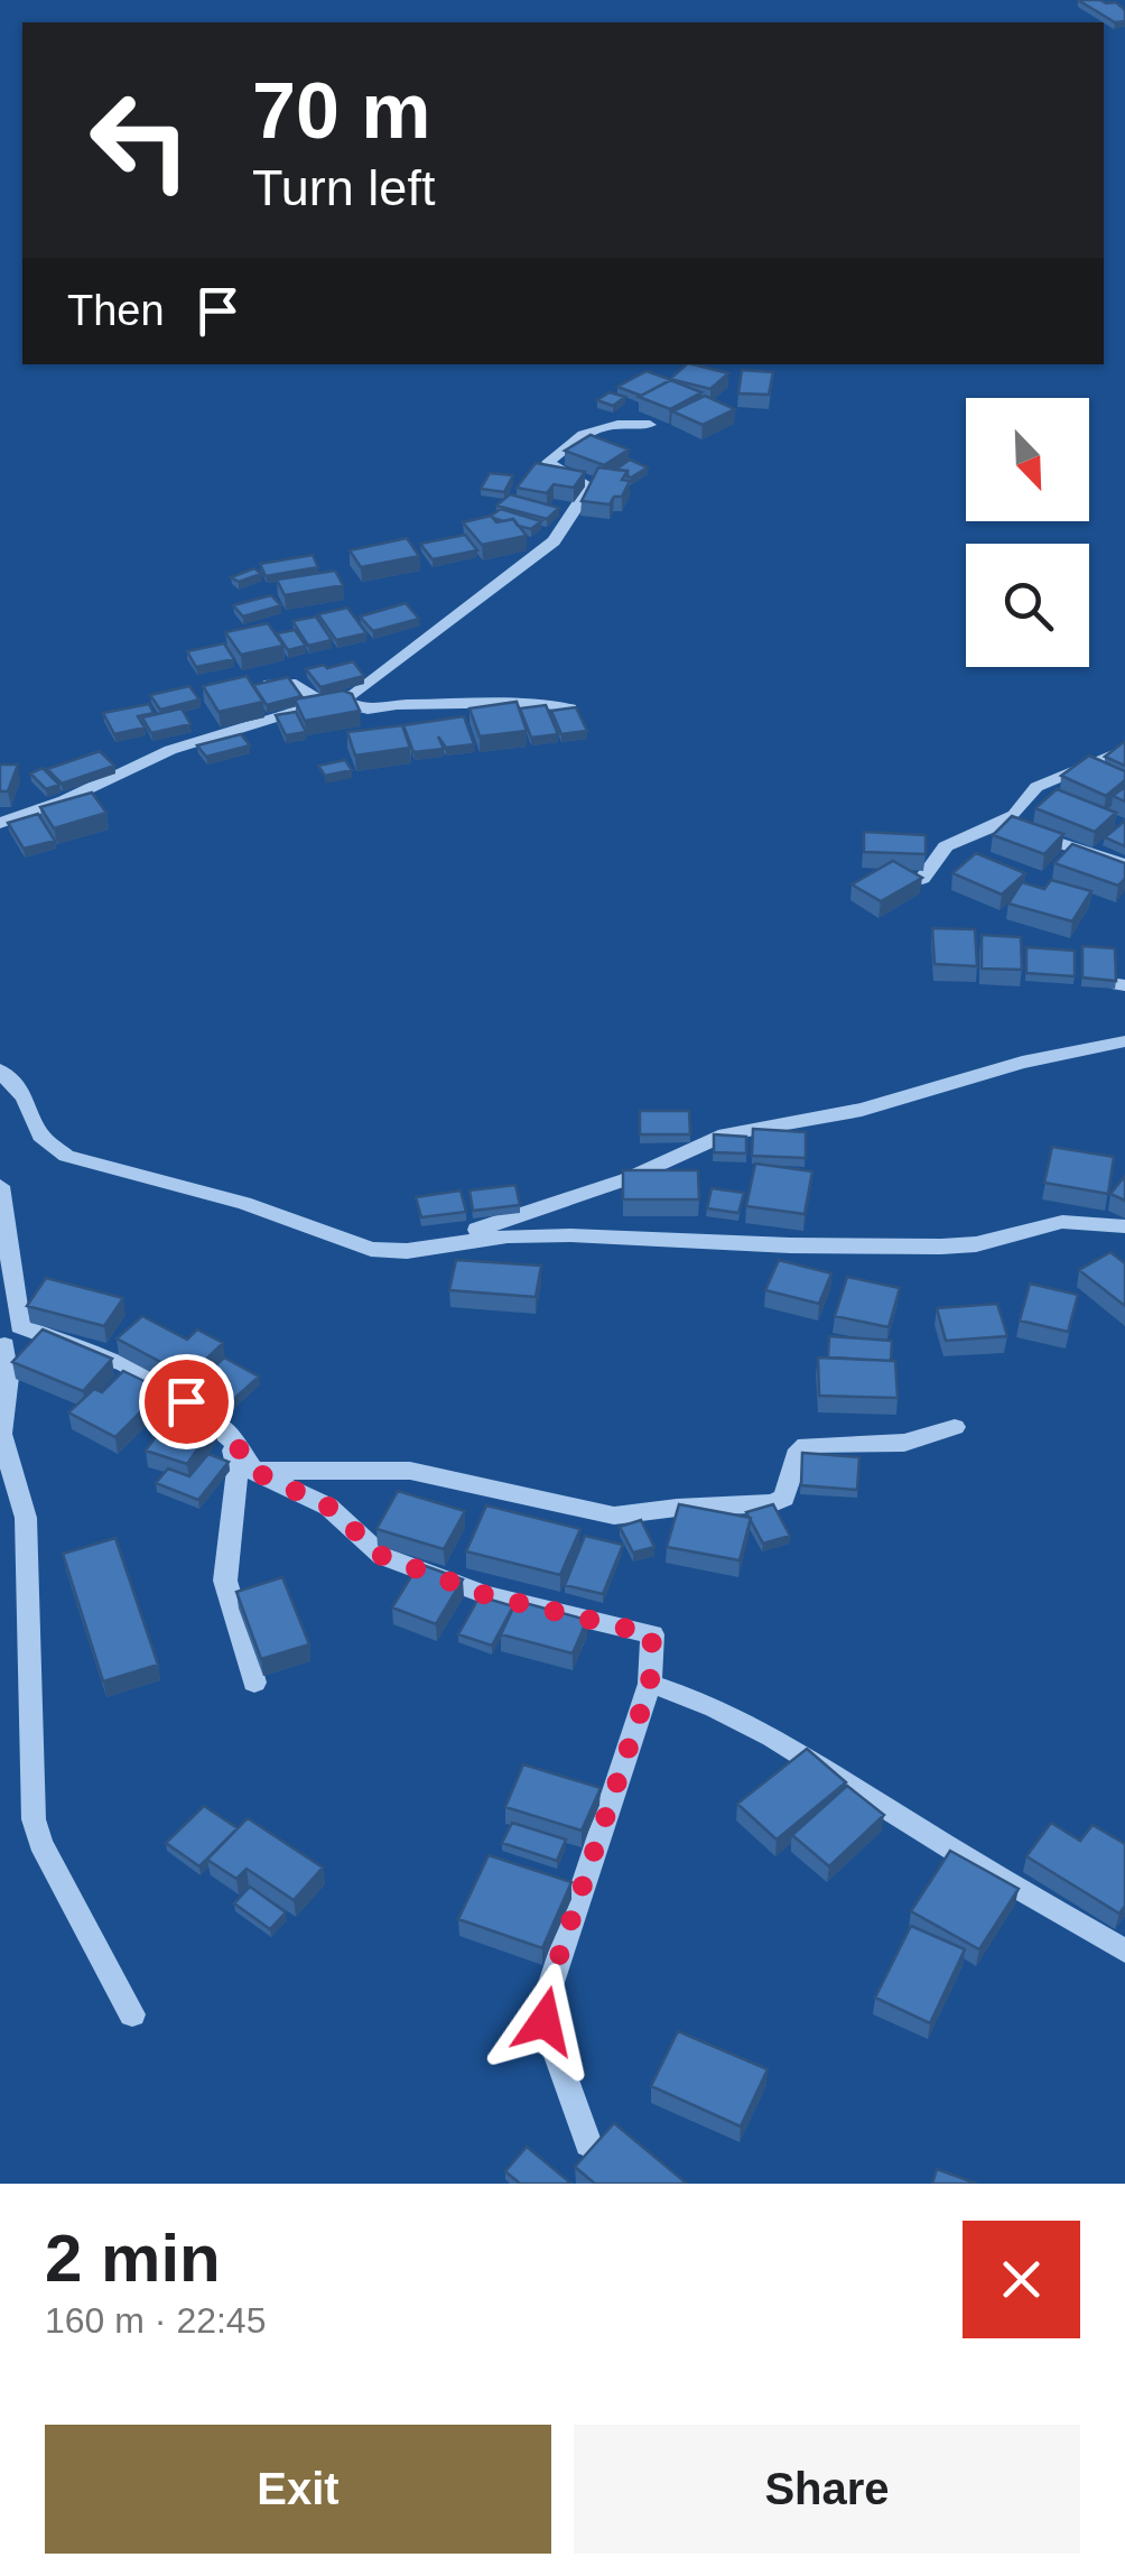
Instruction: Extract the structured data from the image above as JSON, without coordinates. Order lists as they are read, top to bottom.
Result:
{
  "north": "bottom right",
  "page": {
    "turn": ["70 m", "Turn left"],
    "then": "Then",
    "heading": ["2 min", "160 m · 22:45"],
    "buttons": ["Exit", "Share"]
  }
}
